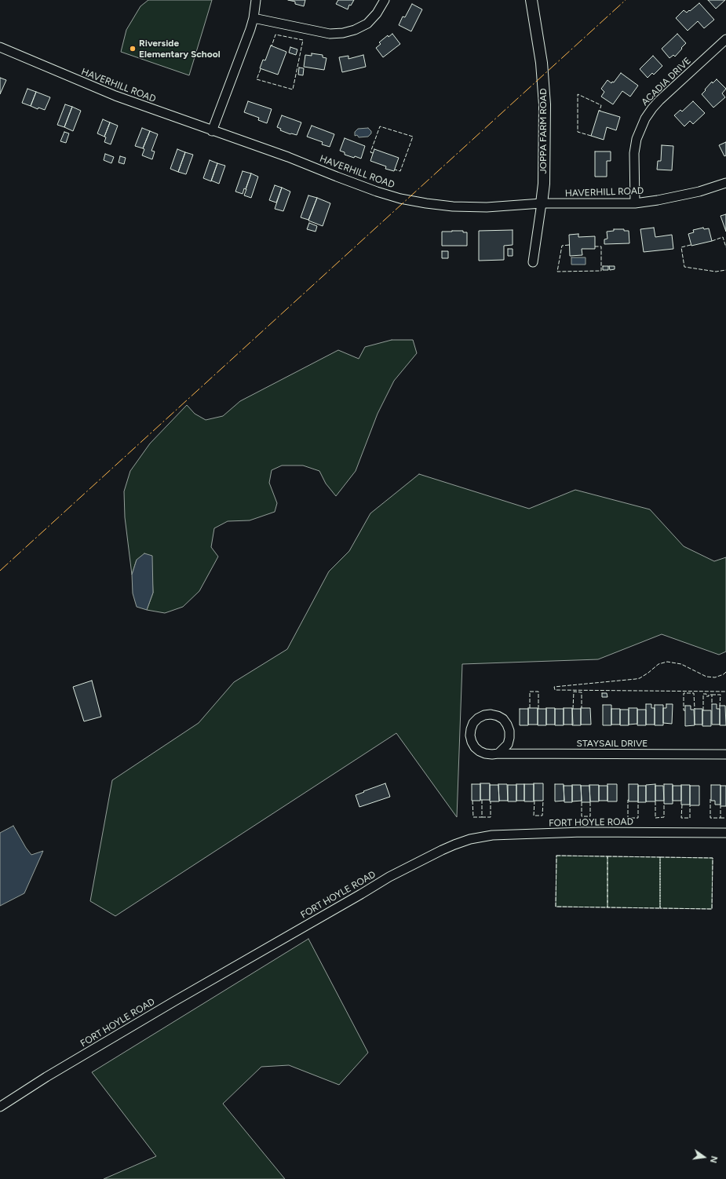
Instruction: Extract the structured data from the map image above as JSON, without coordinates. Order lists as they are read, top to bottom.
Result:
{
  "streets": {
    "street": [
      "ACADIA DRIVE",
      "HAVERHILL ROAD",
      "JOPPA FARM ROAD",
      "STAYSAIL DRIVE",
      "FORT HOYLE ROAD"
    ]
  },
  "crossings": [
    ["ACADIA DRIVE", "HAVERHILL ROAD"],
    ["HAVERHILL ROAD", "JOPPA FARM ROAD"]
  ],
  "places": ["Riverside Elementary School"],
  "north": "right"
}
